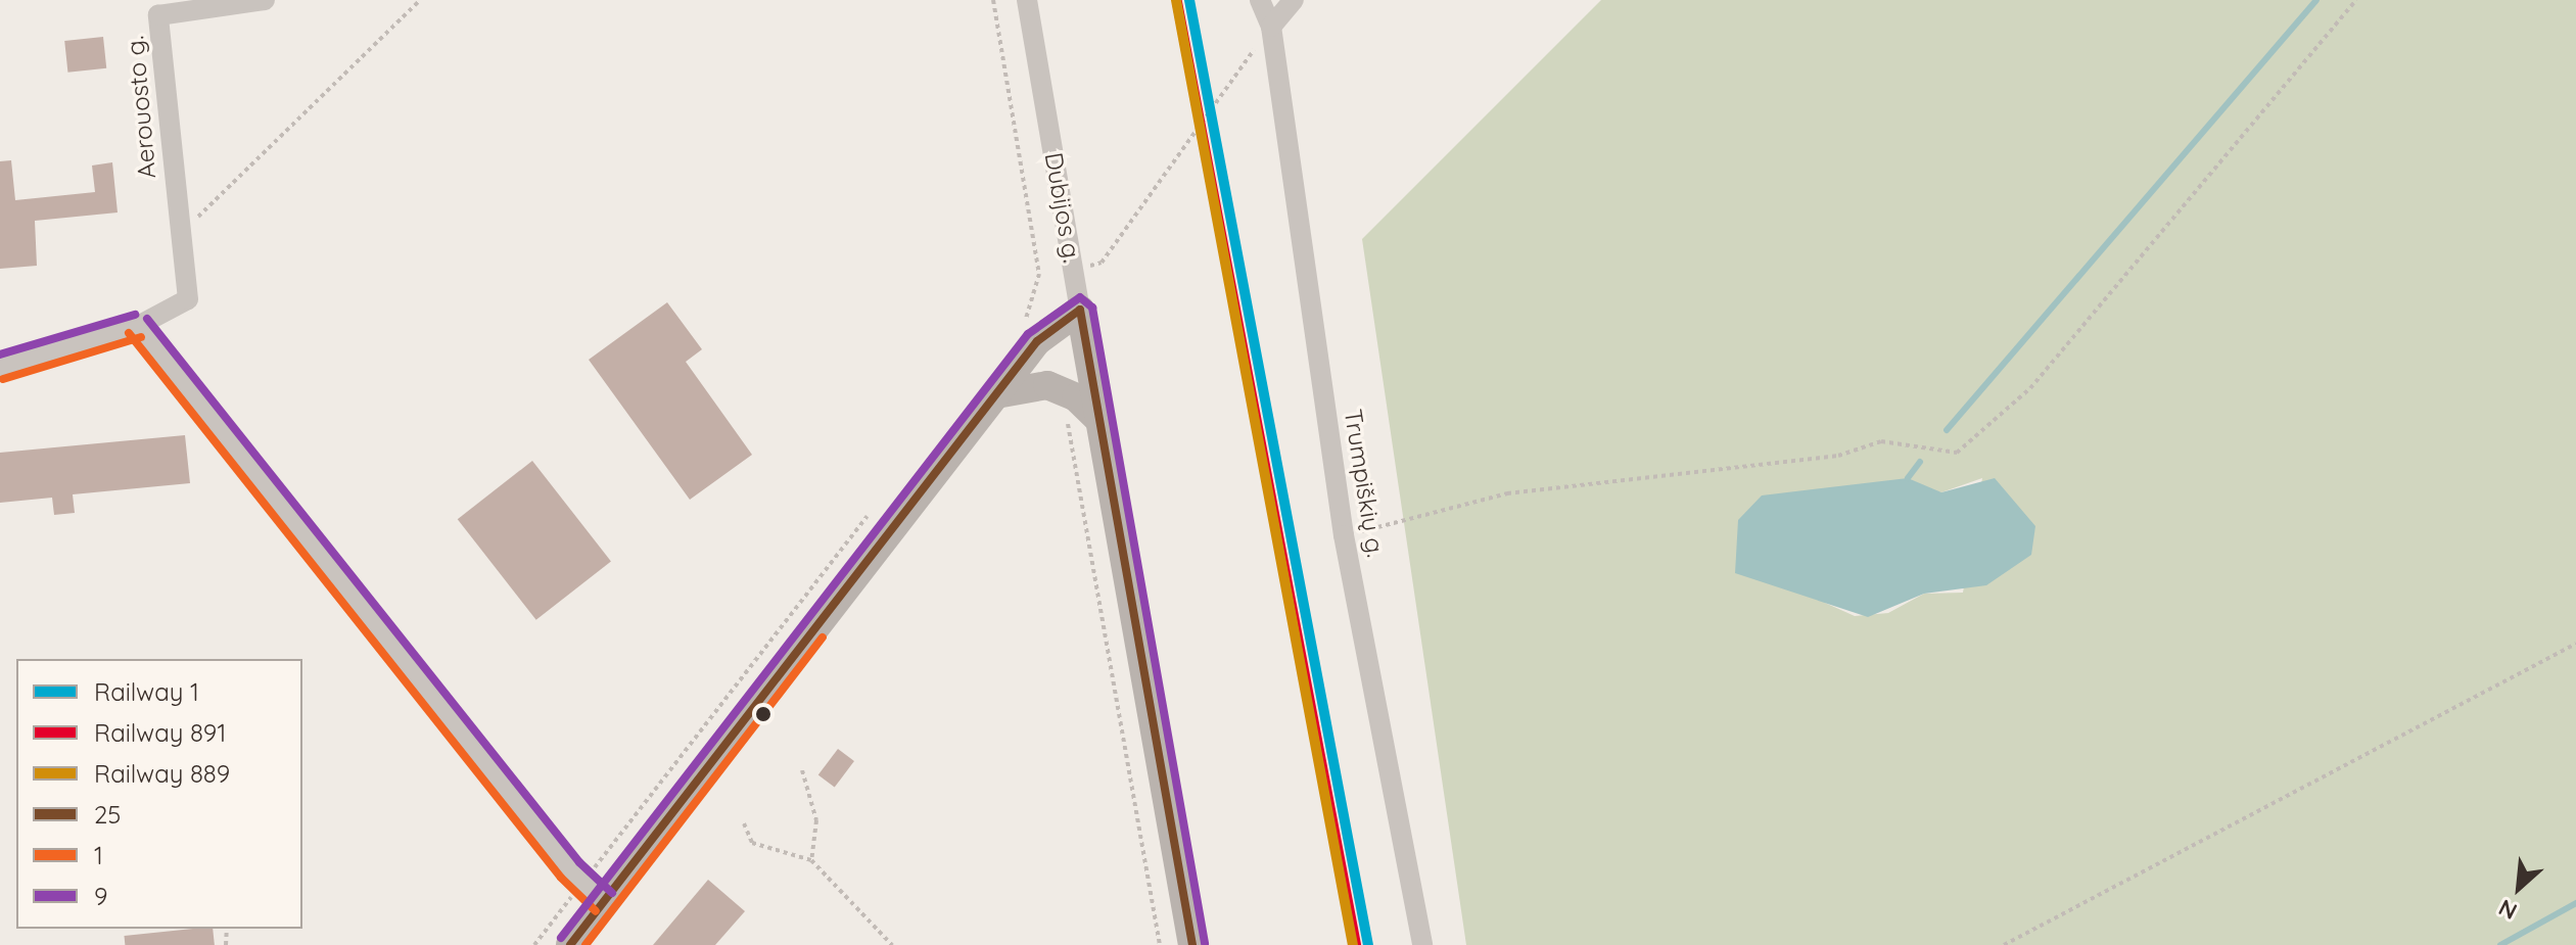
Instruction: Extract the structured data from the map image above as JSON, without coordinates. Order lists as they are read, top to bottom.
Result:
{
  "streets": {
    "main road": ["Dubijos g."],
    "street": ["Aerouosto g.", "Trumpiškių g."]
  },
  "lines": [
    "rail line 1",
    "rail line 889",
    "rail line 891",
    "transit line 9",
    "transit line 25",
    "transit line 1"
  ],
  "legend": [
    "Railway 1",
    "Railway 891",
    "Railway 889",
    "25",
    "1",
    "9"
  ],
  "north": "bottom left"
}
